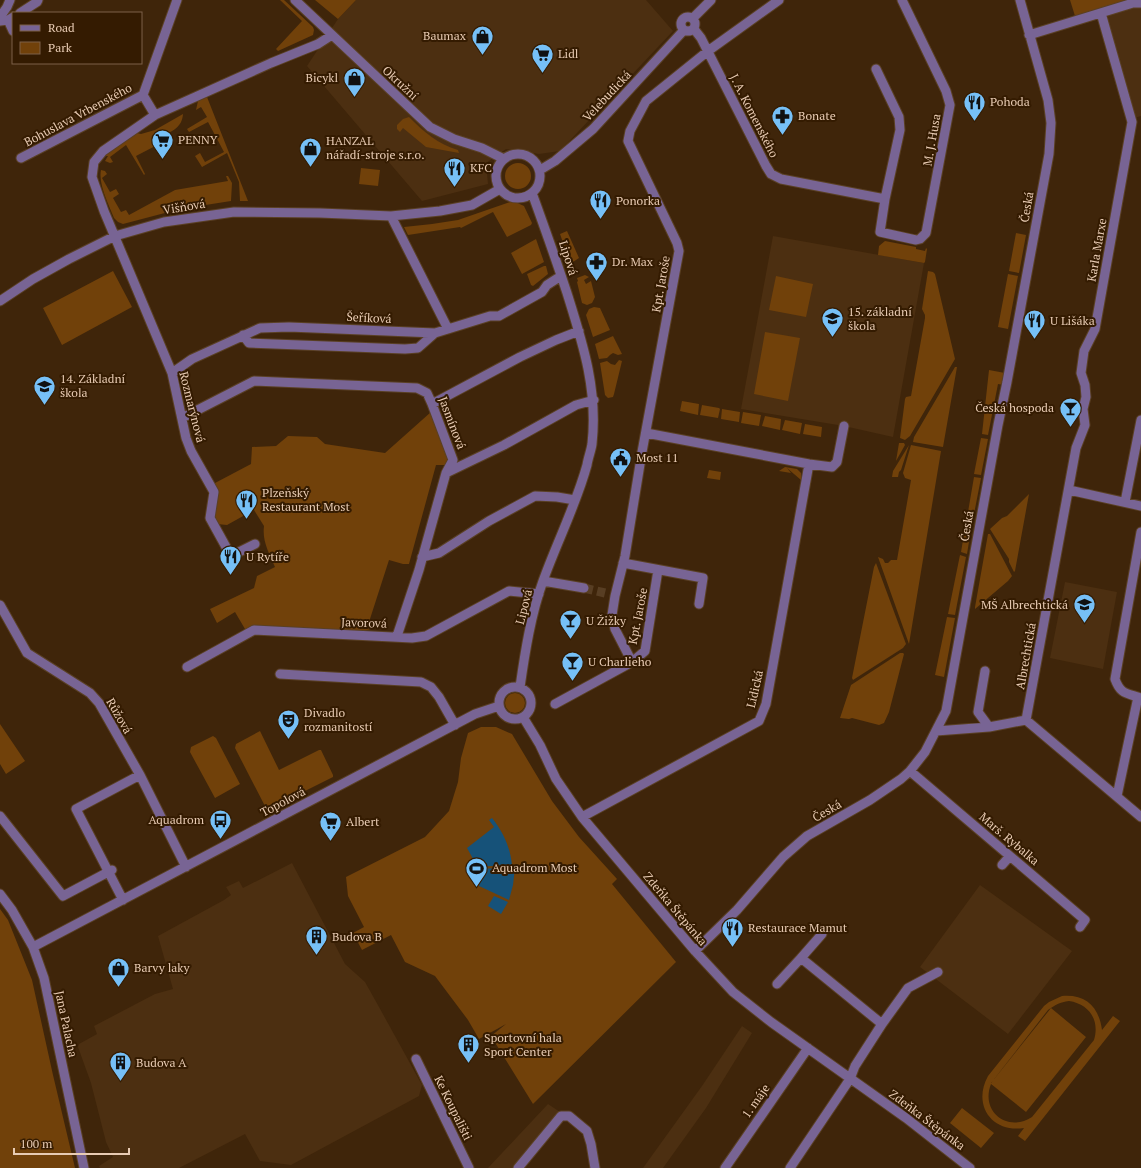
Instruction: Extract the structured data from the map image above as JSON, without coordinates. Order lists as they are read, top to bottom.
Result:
{
  "streets": {
    "street": [
      "Okružní",
      "Velebudická",
      "Bohuslava Vrbenského",
      "J. A. Komenského",
      "M. J. Husa",
      "Višňová",
      "Česká",
      "Karla Marxe",
      "Lipová",
      "Kpt. Jaroše",
      "Šeříková",
      "Rozmarýnová",
      "Jasmínová",
      "Javorová",
      "Albrechtická",
      "Lidická",
      "Růžová",
      "Topolová",
      "Marš. Rybalka",
      "Zdeňka Štěpánka",
      "Jana Palacha",
      "1. máje",
      "Ke Koupališti"
    ]
  },
  "crossings": [
    ["Okružní", "Velebudická"],
    ["Okružní", "Višňová"],
    ["Okružní", "Lipová"],
    ["Okružní", "Rozmarýnová"],
    ["Velebudická", "J. A. Komenského"],
    ["Velebudická", "Višňová"],
    ["Velebudická", "Lipová"],
    ["J. A. Komenského", "M. J. Husa"],
    ["J. A. Komenského", "Kpt. Jaroše"],
    ["Višňová", "Lipová"],
    ["Višňová", "Rozmarýnová"],
    ["Česká", "Marš. Rybalka"],
    ["Česká", "Zdeňka Štěpánka"],
    ["Karla Marxe", "Albrechtická"],
    ["Lipová", "Šeříková"],
    ["Lipová", "Javorová"],
    ["Lipová", "Topolová"],
    ["Lipová", "Zdeňka Štěpánka"],
    ["Šeříková", "Rozmarýnová"],
    ["Rozmarýnová", "Jasmínová"],
    ["Jasmínová", "Javorová"],
    ["Lidická", "Zdeňka Štěpánka"],
    ["Růžová", "Topolová"],
    ["Topolová", "Zdeňka Štěpánka"],
    ["Topolová", "Jana Palacha"],
    ["Zdeňka Štěpánka", "1. máje"]
  ],
  "places": {
    "shop": [
      "Baumax",
      "Bicykl",
      "HANZAL nářadí-stroje s.r.o.",
      "Barvy laky"
    ],
    "supermarket": ["Lidl", "PENNY", "Albert"],
    "restaurant": [
      "Pohoda",
      "KFC",
      "Ponorka",
      "U Lišáka",
      "Plzeňský Restaurant Most",
      "U Rytíře",
      "Restaurace Mamut"
    ],
    "pharmacy": ["Bonate", "Dr. Max"],
    "school or university": ["15. základní škola", "14. Základní škola", "MŠ Albrechtická"],
    "bar": ["Česká hospoda", "U Žižky", "U Charlieho"],
    "public building": ["Most 11"],
    "theatre": ["Divadlo rozmanitostí"],
    "bus stop": ["Aquadrom"],
    "sports": ["Aquadrom Most"],
    "building": ["Budova B", "Sportovní hala Sport Center", "Budova A"]
  },
  "legend": ["Road", "Park"],
  "scale_bar": "100 m"
}
